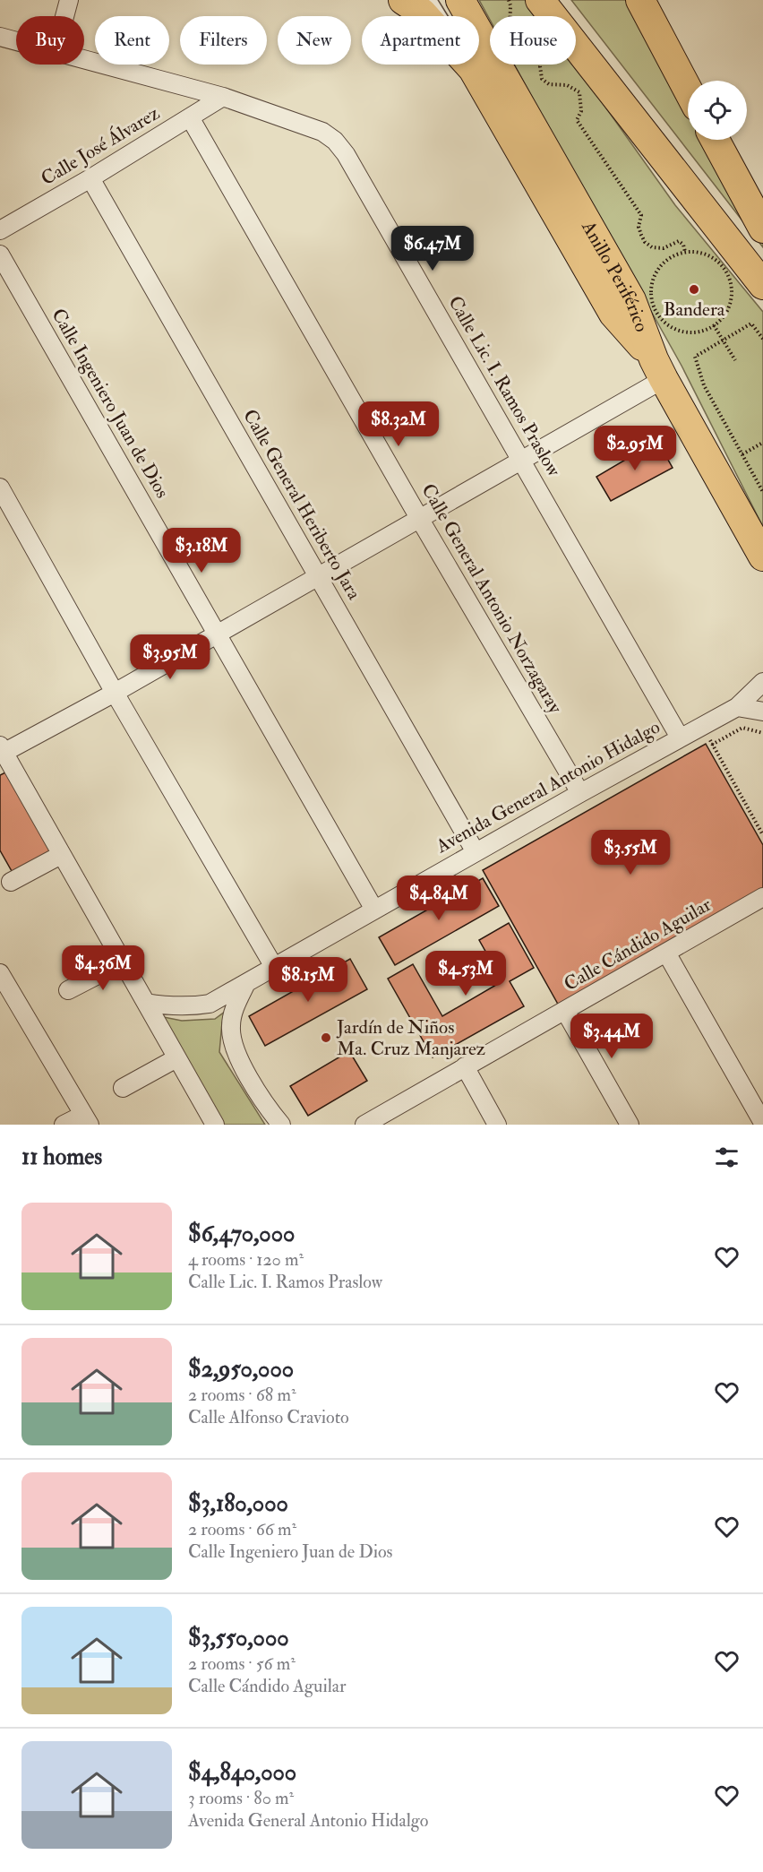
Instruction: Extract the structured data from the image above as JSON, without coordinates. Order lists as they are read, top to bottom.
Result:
{
  "streets": {
    "main road": ["Anillo Periférico"],
    "street": [
      "Calle José Álvarez",
      "Calle Lic. I. Ramos Praslow",
      "Calle Ingeniero Juan de Dios",
      "Calle General Heriberto Jara",
      "Calle General Antonio Norzagaray",
      "Avenida General Antonio Hidalgo",
      "Calle Cándido Aguilar"
    ]
  },
  "crossings": [
    ["Calle José Álvarez", "Calle Lic. I. Ramos Praslow"],
    ["Calle José Álvarez", "Calle General Heriberto Jara"],
    ["Calle José Álvarez", "Calle General Antonio Norzagaray"],
    ["Calle Lic. I. Ramos Praslow", "Avenida General Antonio Hidalgo"],
    ["Calle Ingeniero Juan de Dios", "Avenida General Antonio Hidalgo"],
    ["Calle General Heriberto Jara", "Avenida General Antonio Hidalgo"],
    ["Calle General Antonio Norzagaray", "Avenida General Antonio Hidalgo"]
  ],
  "places": ["Bandera", "Jardín de Niños Ma. Cruz Manjarez"],
  "page": {
    "chip": [
      "Buy",
      "Rent",
      "Filters",
      "New",
      "Apartment",
      "House"
    ],
    "price": [
      "$6.47M",
      "$8.32M",
      "$2.95M",
      "$3.18M",
      "$3.95M",
      "$3.55M",
      "$4.84M",
      "$4.36M",
      "$4.53M",
      "$8.15M",
      "$3.44M"
    ],
    "heading": "11 homes",
    "list": [
      {
        "name": "$6,470,000",
        "note": "4 rooms · 120 m² · Calle Lic. I. Ramos Praslow"
      },
      {
        "name": "$2,950,000",
        "note": "2 rooms · 68 m² · Calle Alfonso Cravioto"
      },
      {
        "name": "$3,180,000",
        "note": "2 rooms · 66 m² · Calle Ingeniero Juan de Dios"
      },
      {
        "name": "$3,550,000",
        "note": "2 rooms · 56 m² · Calle Cándido Aguilar"
      },
      {
        "name": "$4,840,000",
        "note": "3 rooms · 80 m² · Avenida General Antonio Hidalgo"
      }
    ]
  }
}
